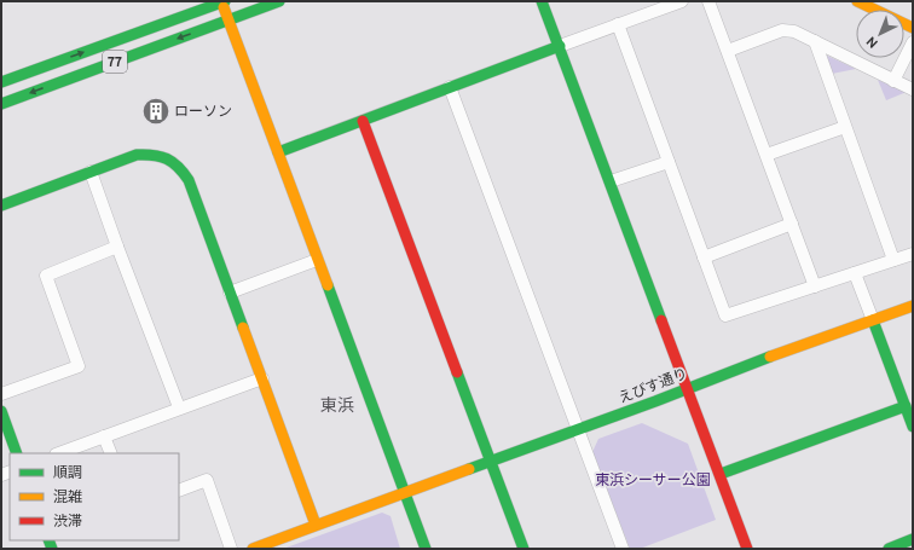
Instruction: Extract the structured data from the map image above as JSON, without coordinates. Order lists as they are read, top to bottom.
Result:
{
  "streets": {
    "street": ["77", "えびす通り"]
  },
  "districts": ["東浜"],
  "parks": ["東浜シーサー公園"],
  "places": {
    "building": ["ローソン"]
  },
  "legend": ["順調", "混雑", "渋滞"],
  "north": "bottom left"
}
